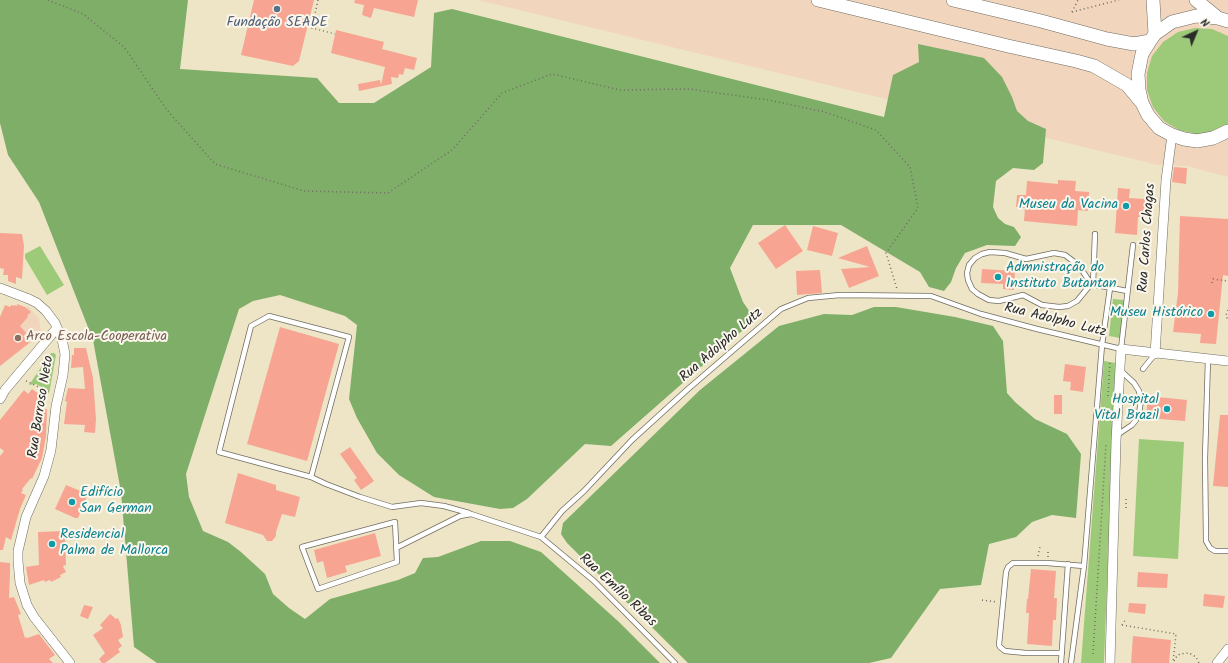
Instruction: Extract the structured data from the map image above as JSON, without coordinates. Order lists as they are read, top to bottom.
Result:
{
  "streets": {
    "street": ["Rua Carlos Chagas", "Rua Barroso Neto"],
    "lane": ["Rua Adolpho Lutz", "Rua Emílio Ribas"]
  },
  "crossings": [
    ["Rua Adolpho Lutz", "Rua Emílio Ribas"]
  ],
  "places": [
    "Fundação SEADE",
    "Museu da Vacina",
    "Admnistração do Instituto Butantan",
    "Museu Histórico",
    "Arco Escola-Cooperativa",
    "Hospital Vital Brazil",
    "Edifício San German",
    "Residencial Palma de Mallorca"
  ],
  "north": "top right"
}
